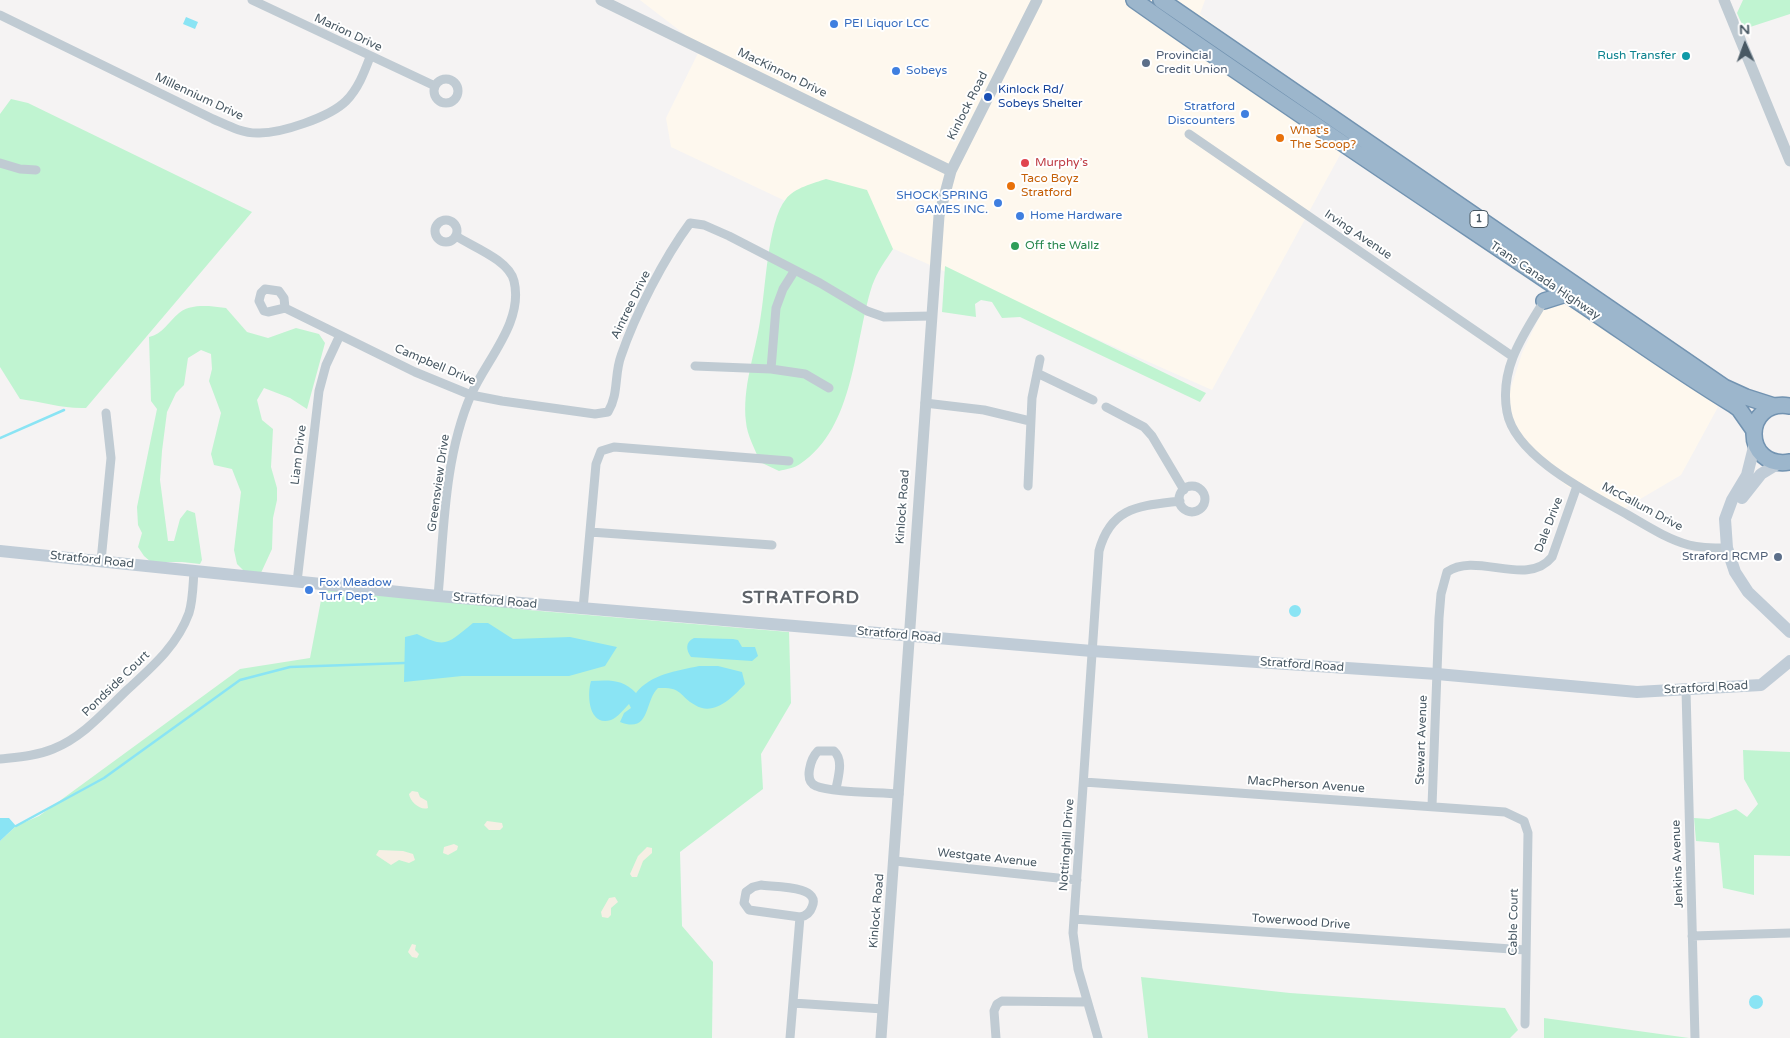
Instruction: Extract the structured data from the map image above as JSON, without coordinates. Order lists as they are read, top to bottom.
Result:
{
  "streets": {
    "highway": ["1", "Trans Canada Highway"],
    "main road": ["Stratford Road"],
    "street": [
      "Marion Drive",
      "MacKinnon Drive",
      "Millennium Drive",
      "Kinlock Road",
      "Irving Avenue",
      "Aintree Drive",
      "Campbell Drive",
      "Liam Drive",
      "Greensview Drive",
      "McCallum Drive",
      "Dale Drive",
      "Pondside Court",
      "Stewart Avenue",
      "MacPherson Avenue",
      "Nottinghill Drive",
      "Westgate Avenue",
      "Jenkins Avenue",
      "Towerwood Drive",
      "Cable Court"
    ]
  },
  "crossings": [
    ["Marion Drive", "Millennium Drive"],
    ["MacKinnon Drive", "Kinlock Road"],
    ["Kinlock Road", "Stratford Road"],
    ["Kinlock Road", "Westgate Avenue"],
    ["Irving Avenue", "Dale Drive"],
    ["Aintree Drive", "Campbell Drive"],
    ["Campbell Drive", "Liam Drive"],
    ["Campbell Drive", "Greensview Drive"],
    ["Liam Drive", "Stratford Road"],
    ["Greensview Drive", "Stratford Road"],
    ["McCallum Drive", "Dale Drive"],
    ["Dale Drive", "Stratford Road"],
    ["Dale Drive", "Stewart Avenue"],
    ["Stratford Road", "Pondside Court"],
    ["Stratford Road", "Stewart Avenue"],
    ["Stratford Road", "Nottinghill Drive"],
    ["Stratford Road", "Jenkins Avenue"],
    ["Stewart Avenue", "MacPherson Avenue"],
    ["MacPherson Avenue", "Nottinghill Drive"],
    ["MacPherson Avenue", "Cable Court"],
    ["Nottinghill Drive", "Westgate Avenue"],
    ["Nottinghill Drive", "Towerwood Drive"],
    ["Towerwood Drive", "Cable Court"]
  ],
  "districts": ["STRATFORD"],
  "places": [
    "PEI Liquor LCC",
    "Rush Transfer",
    "Provincial Credit Union",
    "Sobeys",
    "Kinlock Rd/ Sobeys Shelter",
    "Stratford Discounters",
    "What's The Scoop?",
    "Murphy’s",
    "Taco Boyz Stratford",
    "SHOCK SPRING GAMES INC.",
    "Home Hardware",
    "Off the Wallz",
    "Straford RCMP",
    "Fox Meadow Turf Dept."
  ],
  "north": "top"
}
